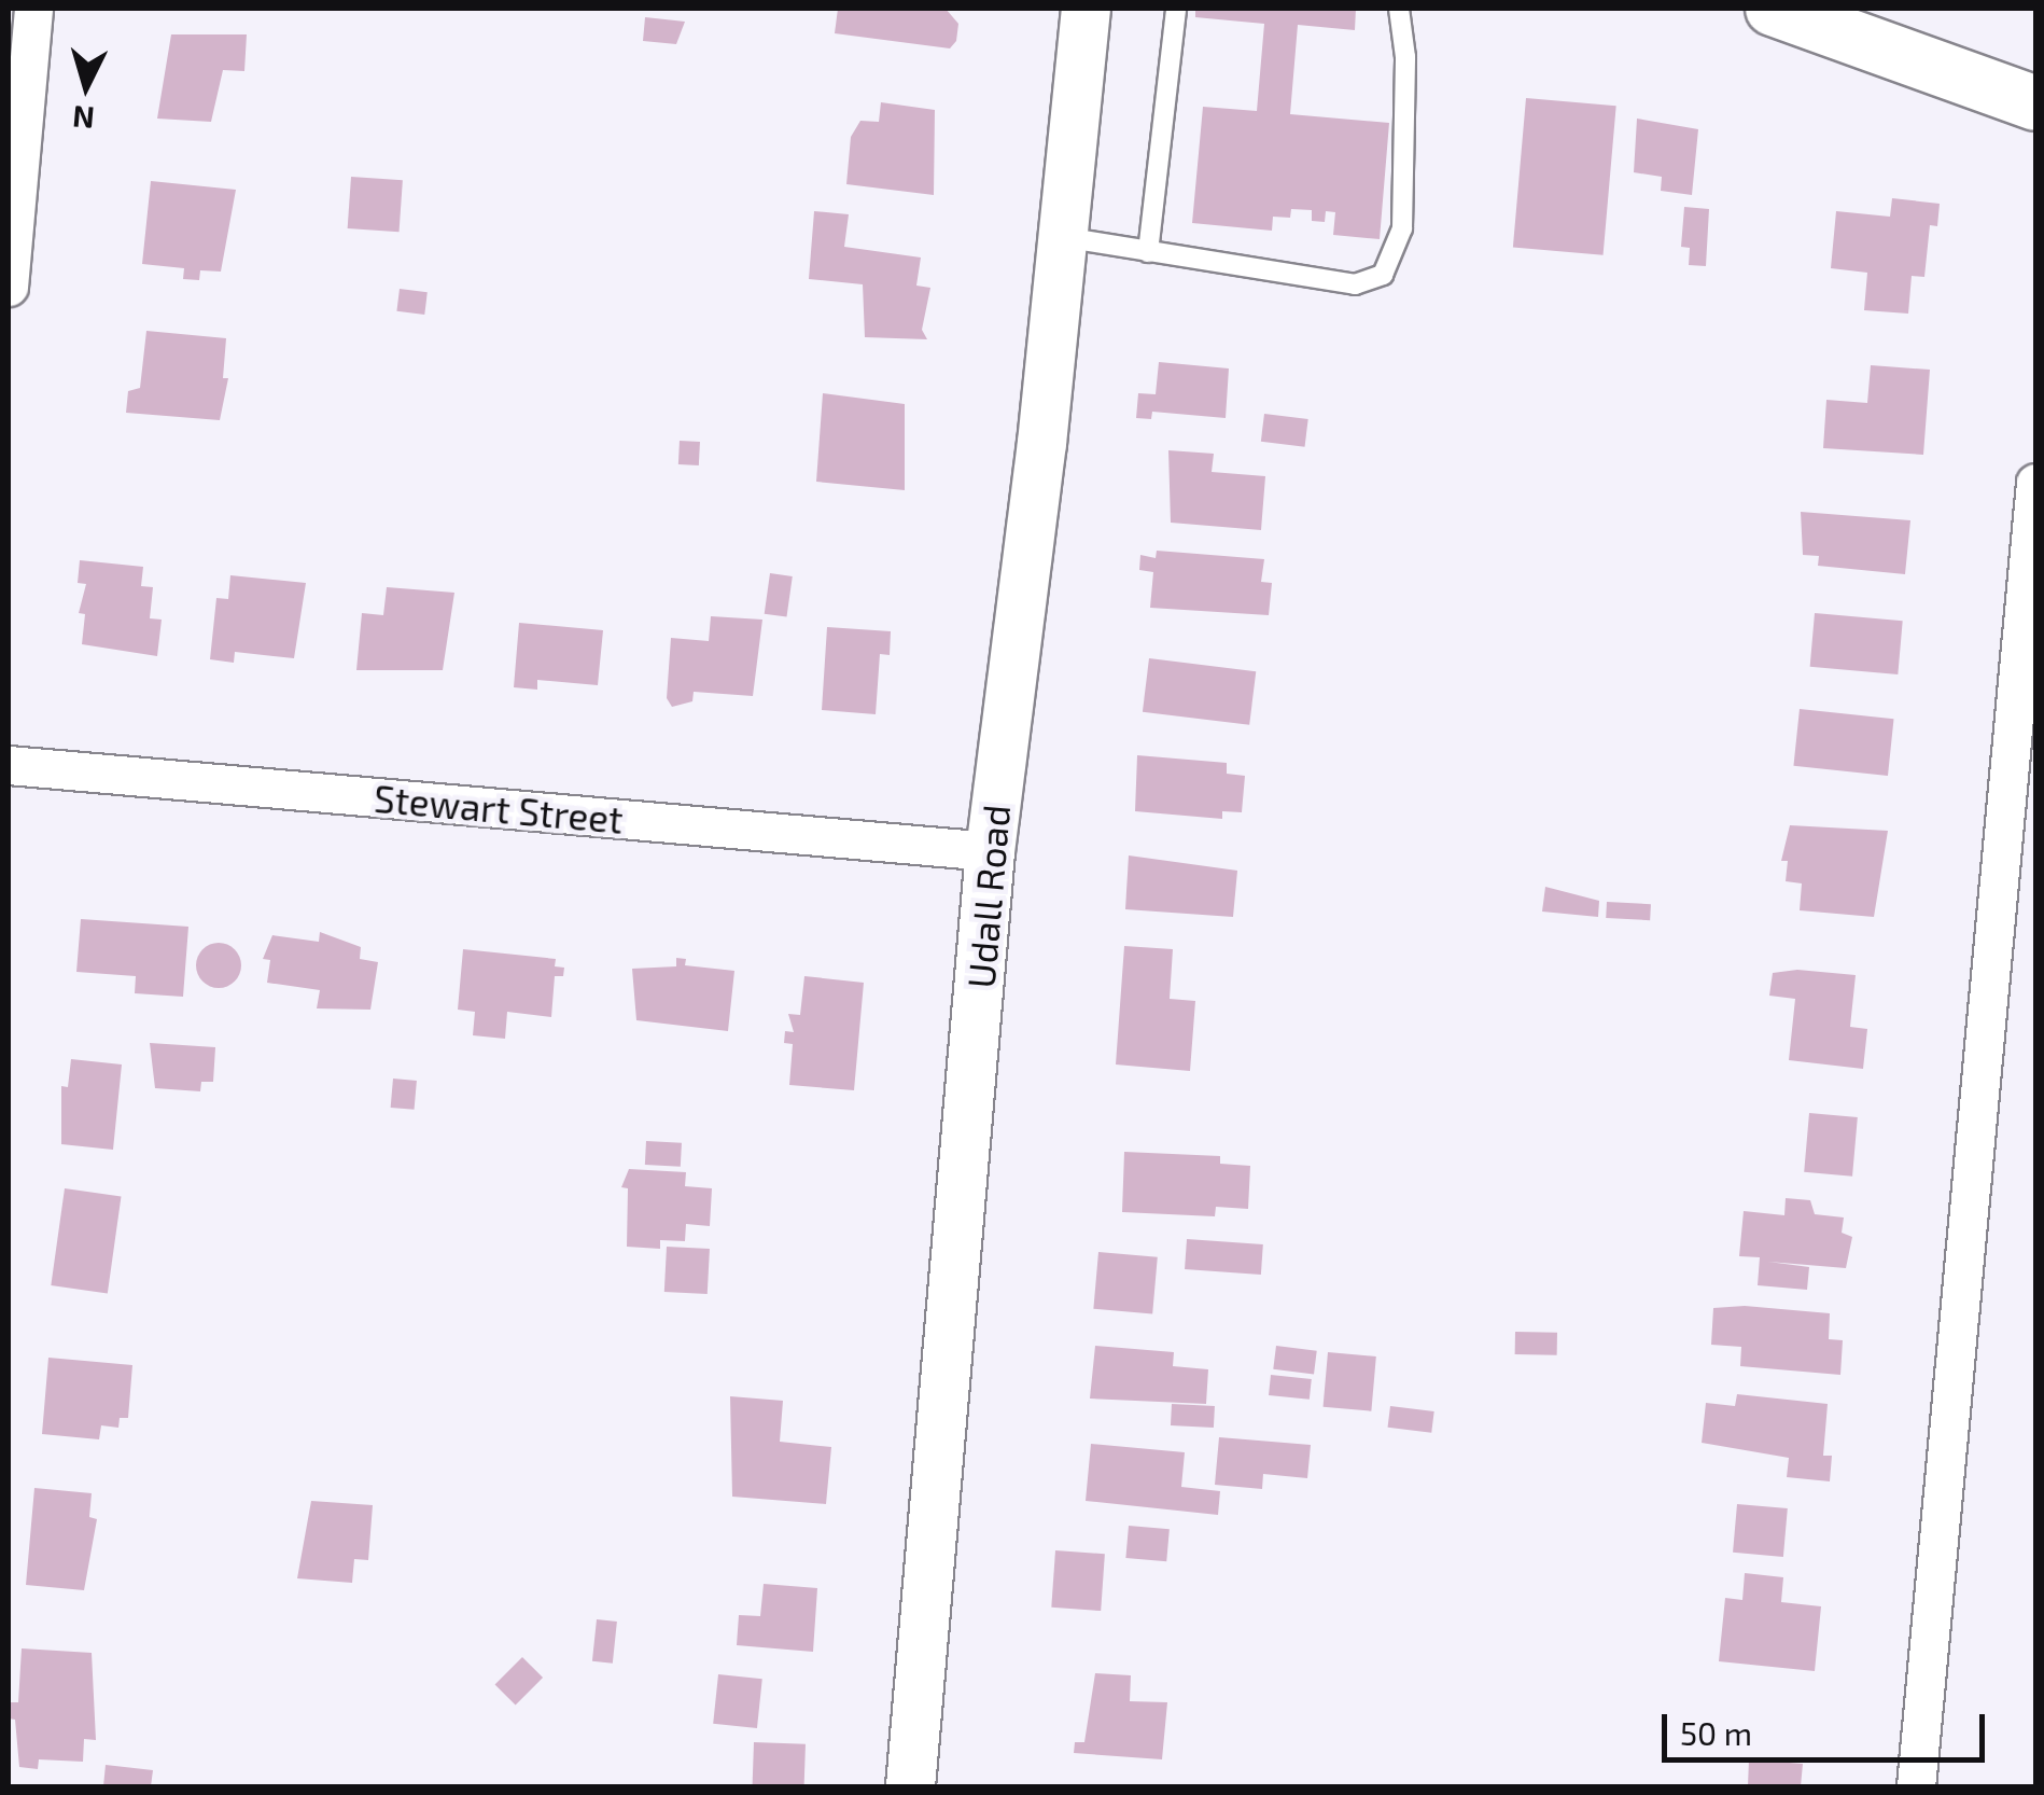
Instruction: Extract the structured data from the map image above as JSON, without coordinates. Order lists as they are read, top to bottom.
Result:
{
  "streets": {
    "street": ["Stewart Street", "Udall Road"]
  },
  "crossings": [
    ["Stewart Street", "Udall Road"]
  ],
  "scale_bar": "50 m",
  "north": "bottom"
}
